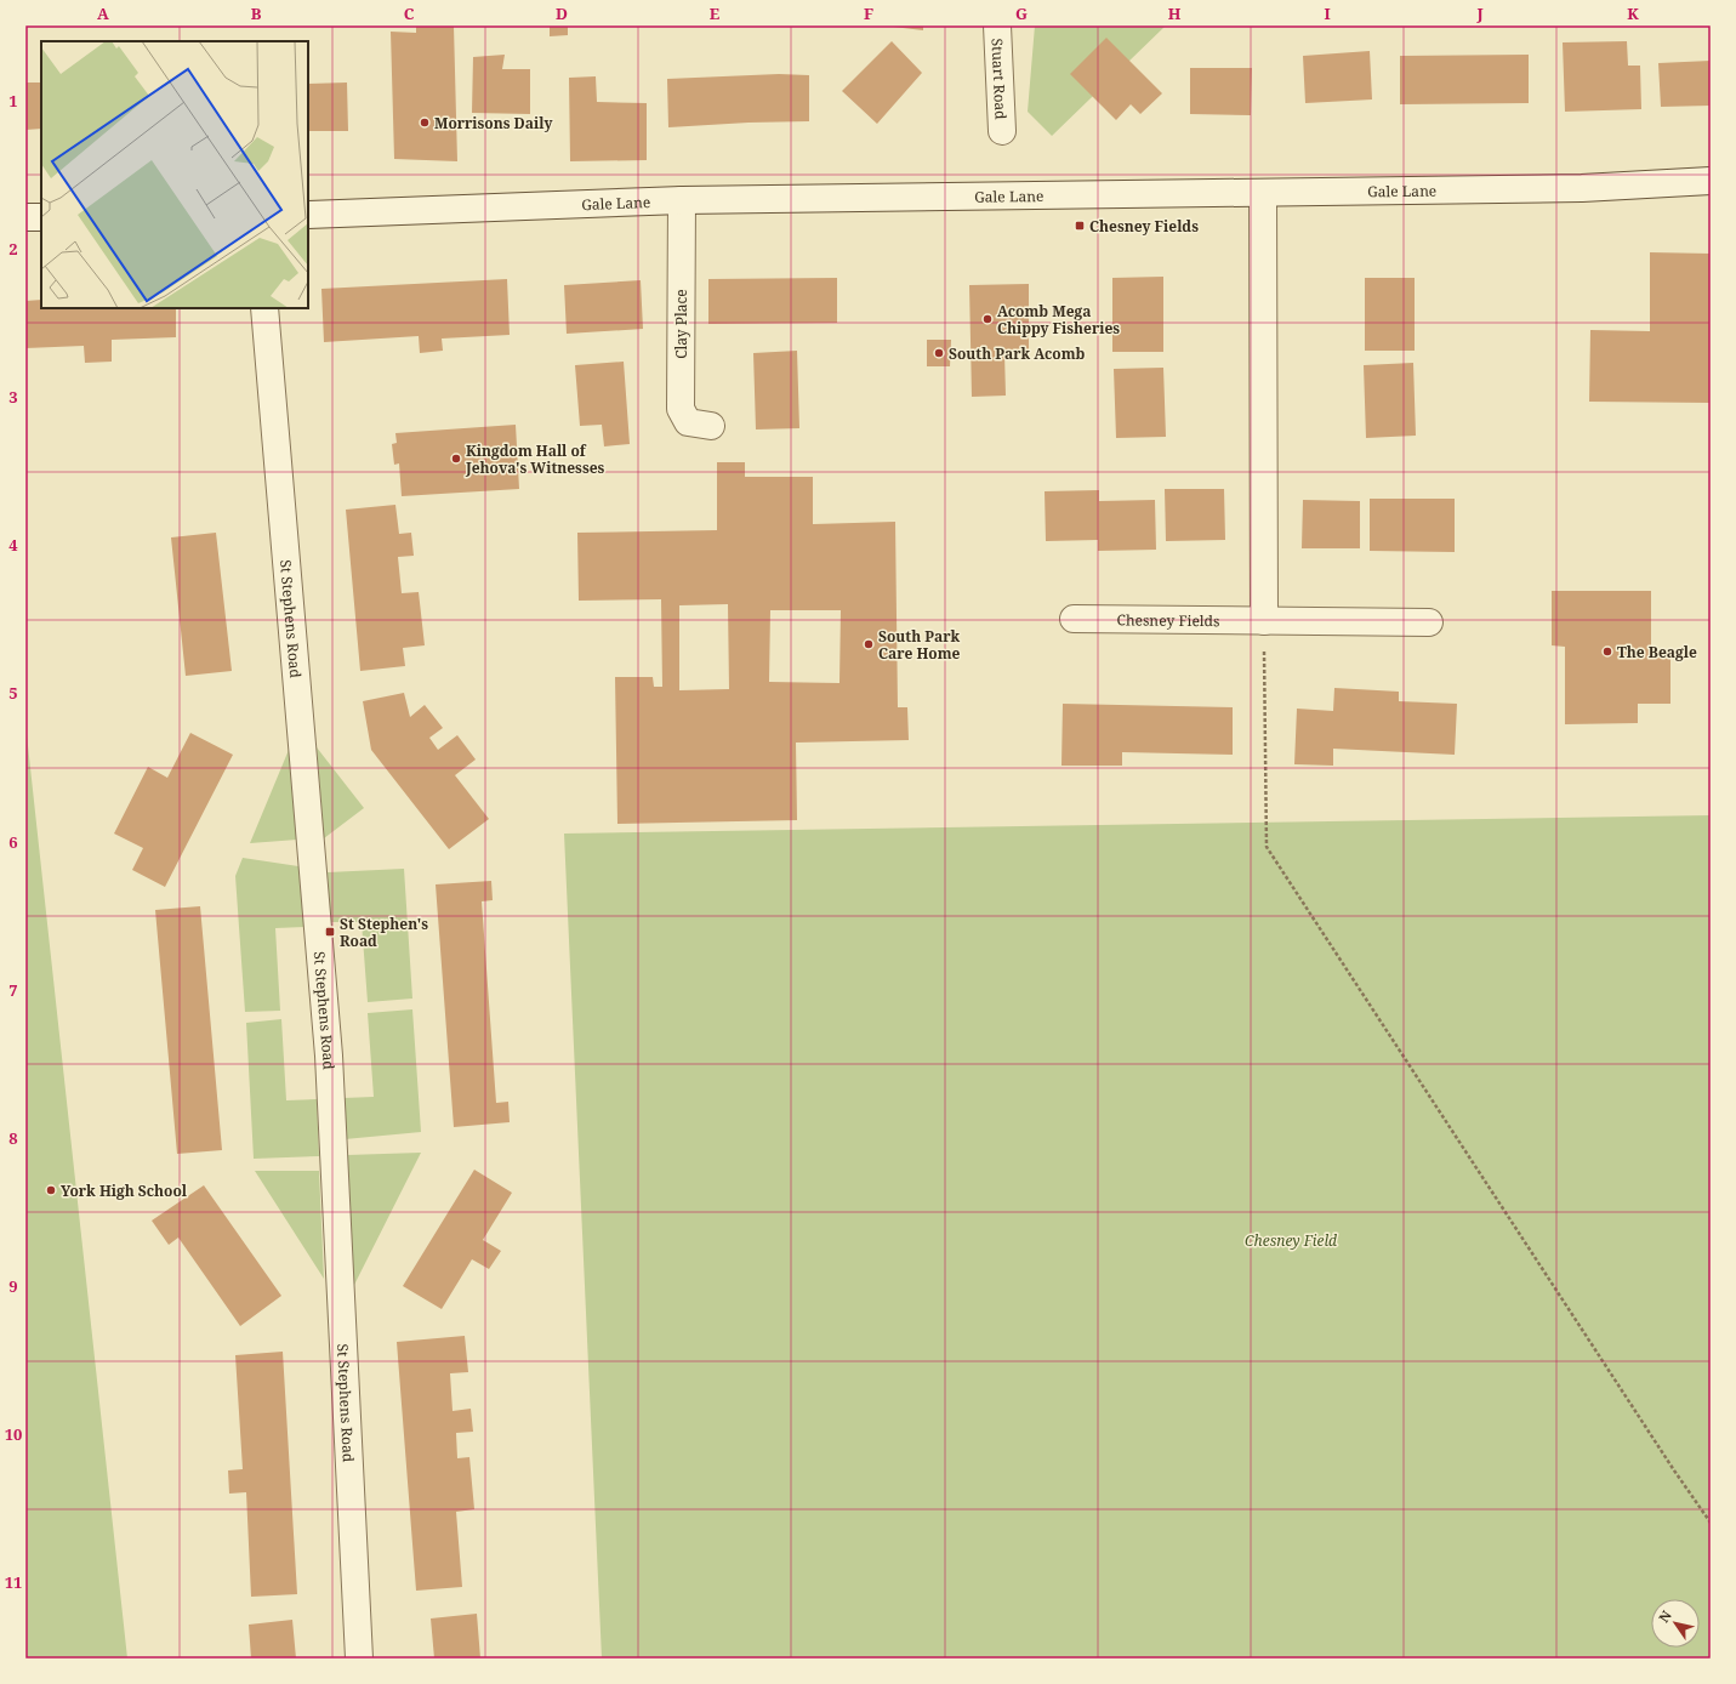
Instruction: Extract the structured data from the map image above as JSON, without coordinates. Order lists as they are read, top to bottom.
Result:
{
  "streets": {
    "street": [
      "Stuart Road",
      "Gale Lane",
      "Clay Place",
      "St Stephens Road",
      "Chesney Fields"
    ]
  },
  "crossings": [
    ["Gale Lane", "Clay Place"]
  ],
  "parks": ["Chesney Field"],
  "places": {
    "other": [
      "Morrisons Daily",
      "Acomb Mega Chippy Fisheries",
      "South Park Acomb",
      "Kingdom Hall of Jehova's Witnesses",
      "South Park Care Home",
      "The Beagle",
      "York High School"
    ],
    "transit": ["Chesney Fields", "St Stephen's Road"]
  },
  "north": "top left",
  "grid": {
    "columns": [
      "A",
      "B",
      "C",
      "D",
      "E",
      "F",
      "G",
      "H",
      "I",
      "J",
      "K"
    ],
    "rows": [
      "1",
      "2",
      "3",
      "4",
      "5",
      "6",
      "7",
      "8",
      "9",
      "10",
      "11"
    ]
  }
}
